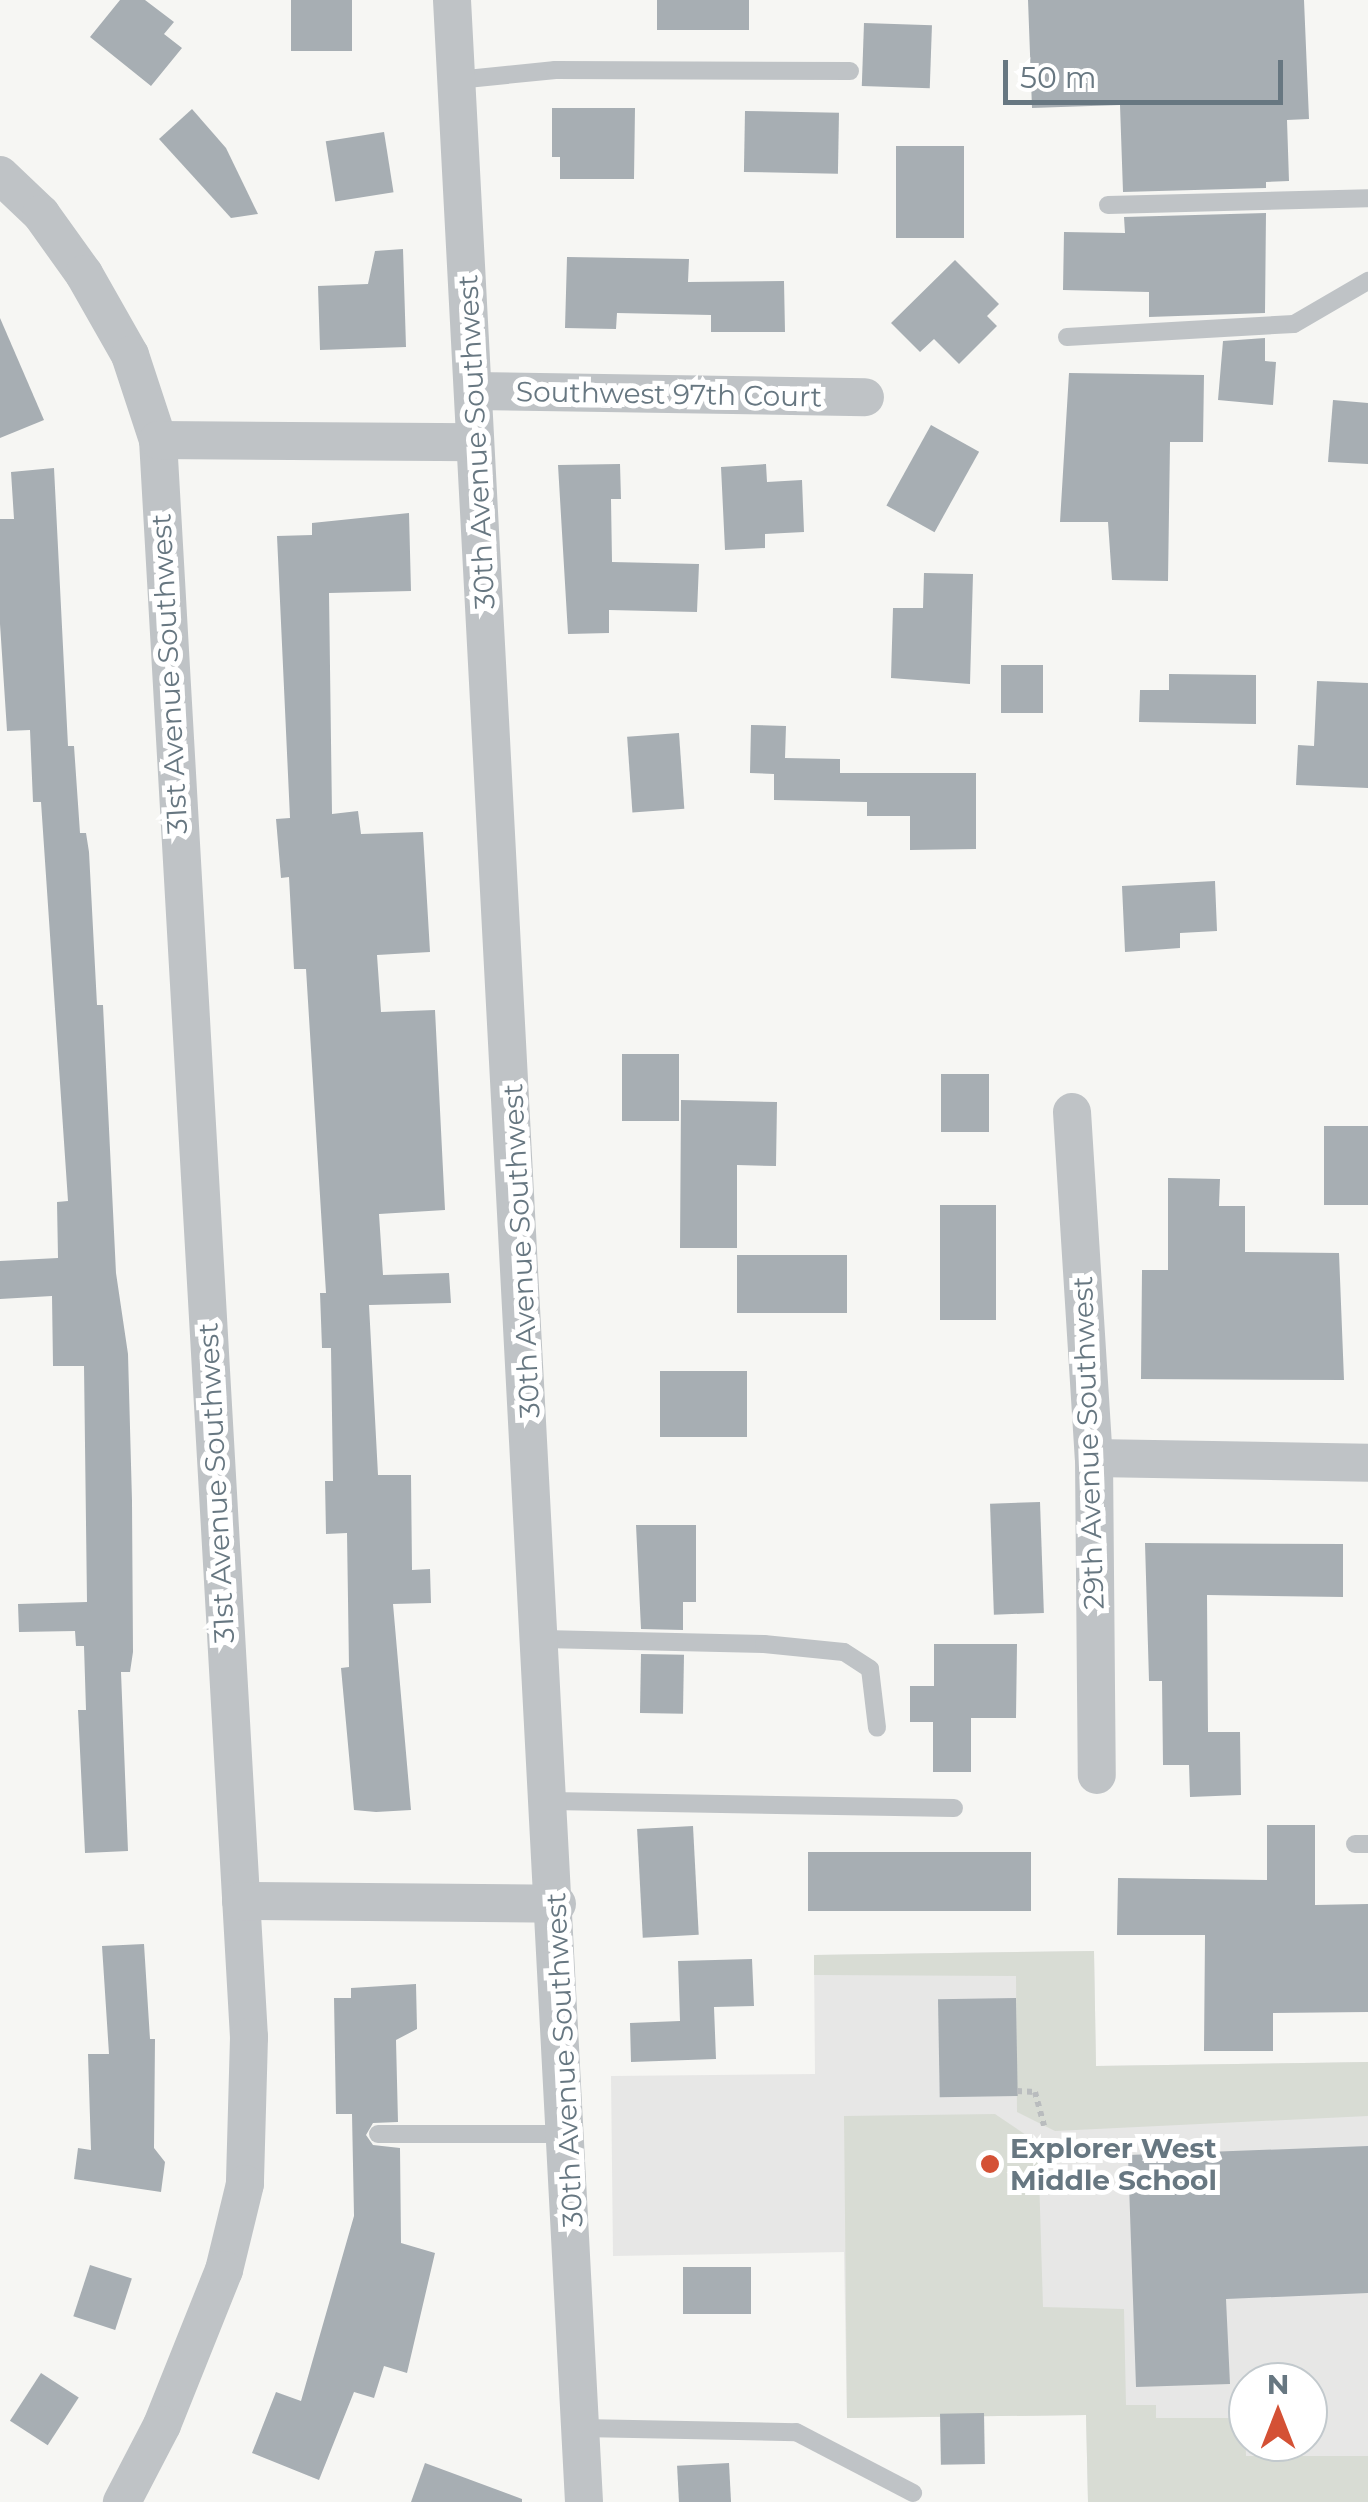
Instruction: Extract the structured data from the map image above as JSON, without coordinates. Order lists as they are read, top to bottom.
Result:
{
  "streets": {
    "street": [
      "Southwest 97th Court",
      "30th Avenue Southwest",
      "31st Avenue Southwest",
      "29th Avenue Southwest"
    ]
  },
  "crossings": [
    ["Southwest 97th Court", "30th Avenue Southwest"]
  ],
  "places": ["Explorer West Middle School"],
  "scale_bar": "50 m",
  "north": "top"
}
